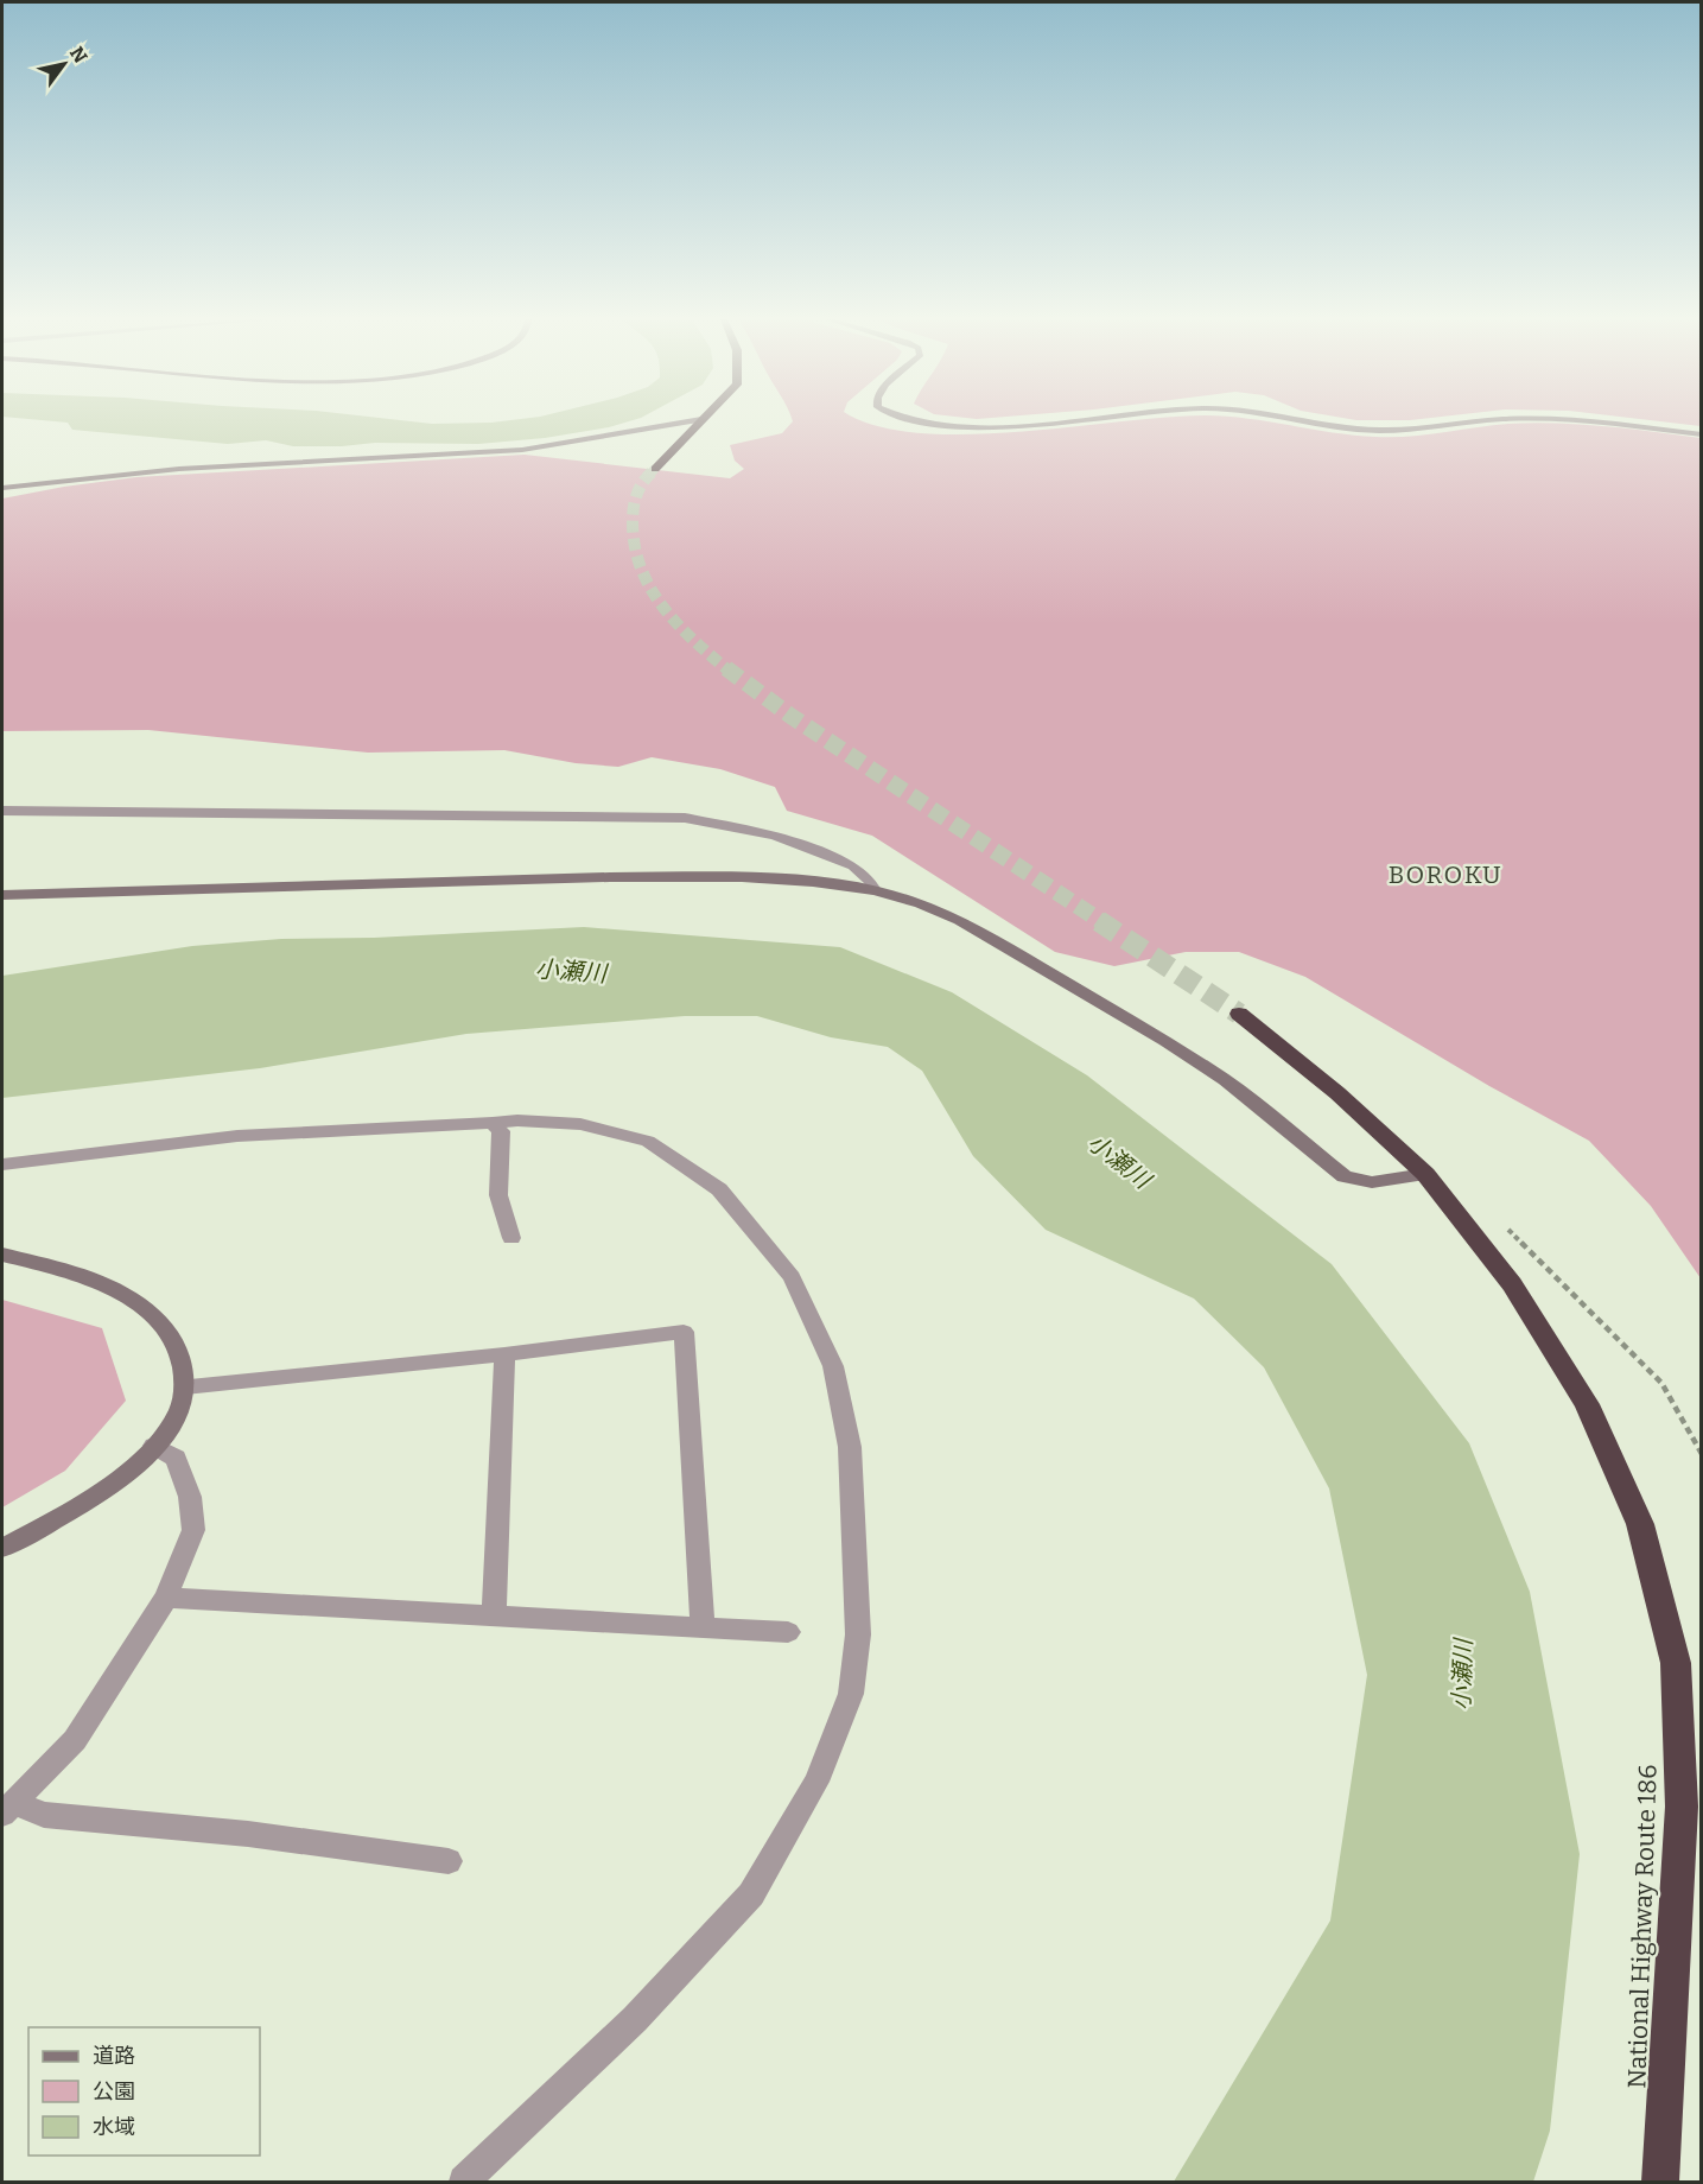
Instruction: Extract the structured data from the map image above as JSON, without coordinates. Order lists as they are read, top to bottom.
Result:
{
  "streets": {
    "highway": ["National Highway Route 186"]
  },
  "districts": ["BOROKU"],
  "water": ["小瀬川"],
  "legend": ["道路", "公園", "水域"],
  "north": "top right"
}
